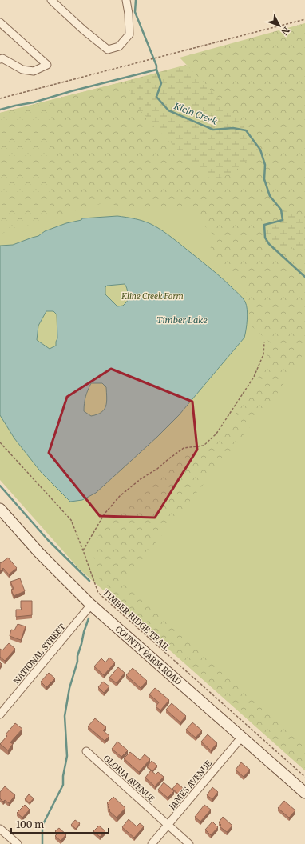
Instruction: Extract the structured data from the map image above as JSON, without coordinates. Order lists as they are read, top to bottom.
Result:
{
  "streets": {
    "main road": ["COUNTY FARM ROAD"],
    "street": ["NATIONAL STREET", "GLORIA AVENUE", "JAMES AVENUE"],
    "path": ["TIMBER RIDGE TRAIL"]
  },
  "crossings": [
    ["NATIONAL STREET", "COUNTY FARM ROAD"],
    ["COUNTY FARM ROAD", "JAMES AVENUE"],
    ["GLORIA AVENUE", "JAMES AVENUE"]
  ],
  "water": ["Klein Creek", "Timber Lake"],
  "parks": ["Kline Creek Farm"],
  "scale_bar": "100 m",
  "north": "bottom right"
}
